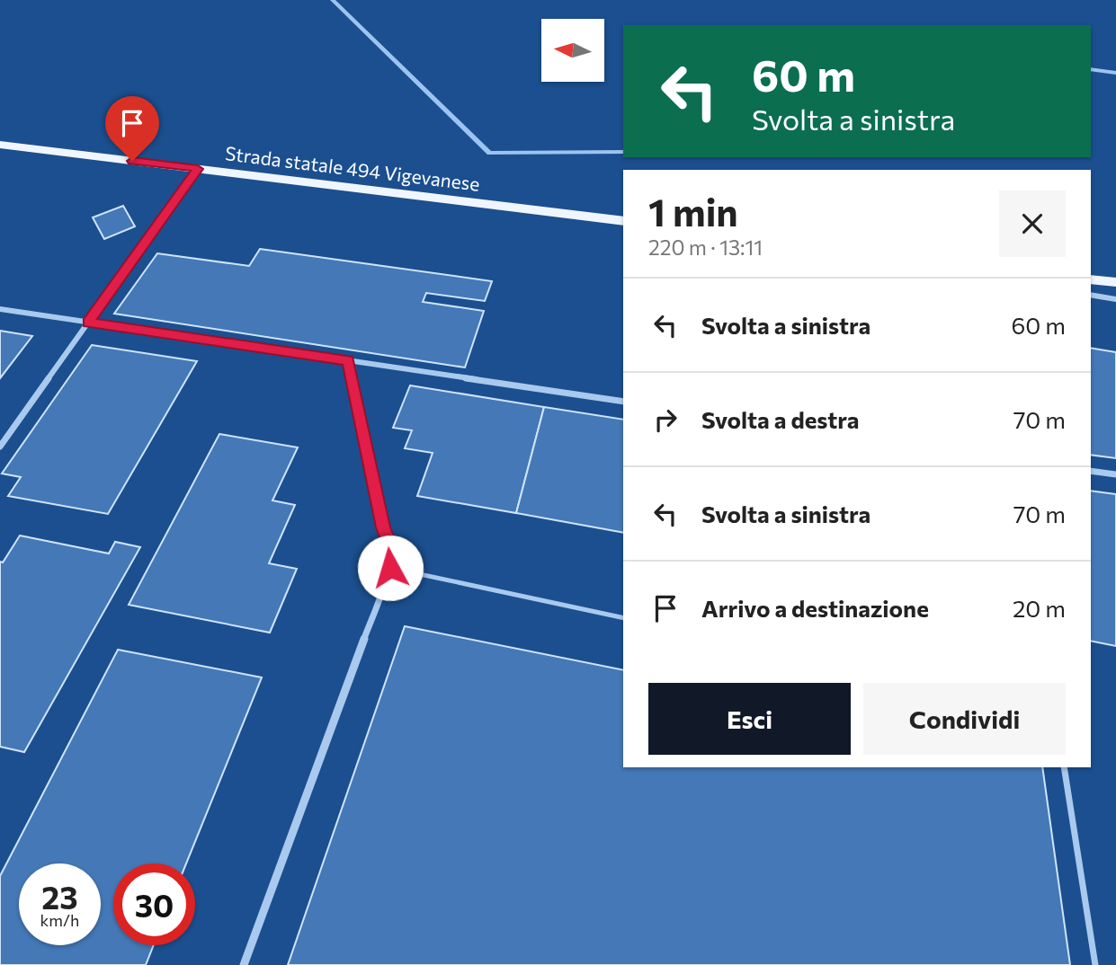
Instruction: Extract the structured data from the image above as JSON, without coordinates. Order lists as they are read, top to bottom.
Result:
{
  "streets": {
    "main road": ["Strada statale 494 Vigevanese"]
  },
  "north": "left",
  "page": {
    "turn": ["60 m", "Svolta a sinistra"],
    "heading": ["1 min", "220 m · 13:11"],
    "list": [
      {
        "name": "Svolta a sinistra",
        "value": "60 m"
      },
      {
        "name": "Svolta a destra",
        "value": "70 m"
      },
      {
        "name": "Svolta a sinistra",
        "value": "70 m"
      },
      {
        "name": "Arrivo a destinazione",
        "value": "20 m"
      }
    ],
    "buttons": ["Esci", "Condividi"],
    "speed": "23 km/h",
    "limit": "30"
  }
}
